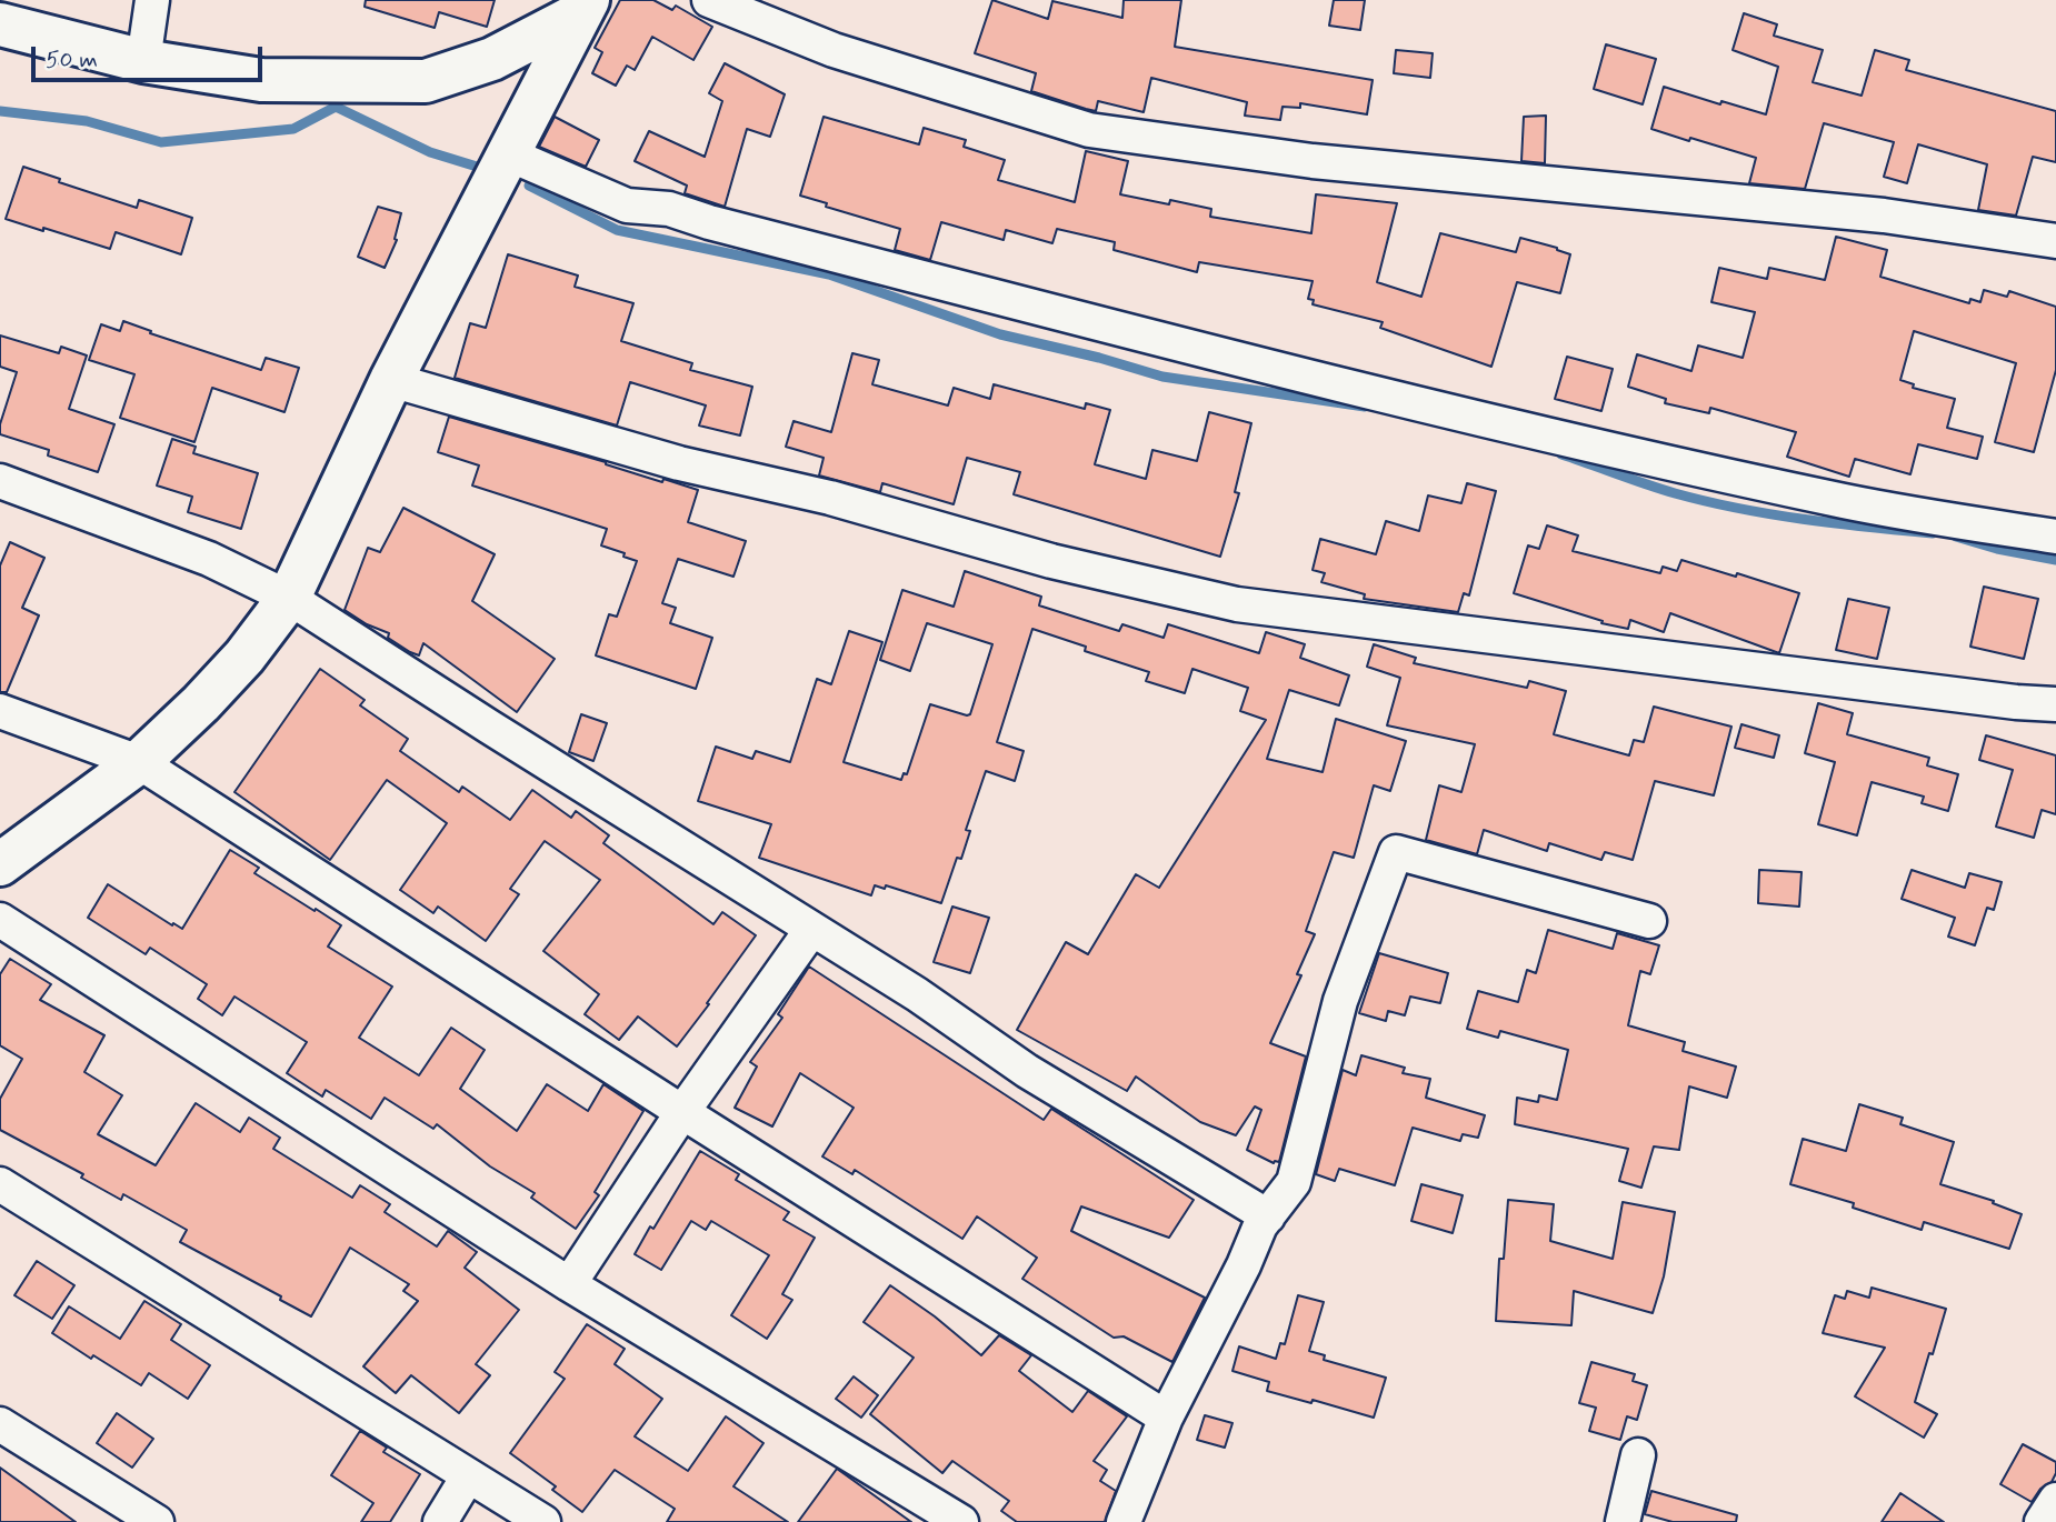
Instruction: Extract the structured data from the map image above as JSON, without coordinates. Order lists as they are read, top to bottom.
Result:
{
  "scale_bar": "50 m"
}
